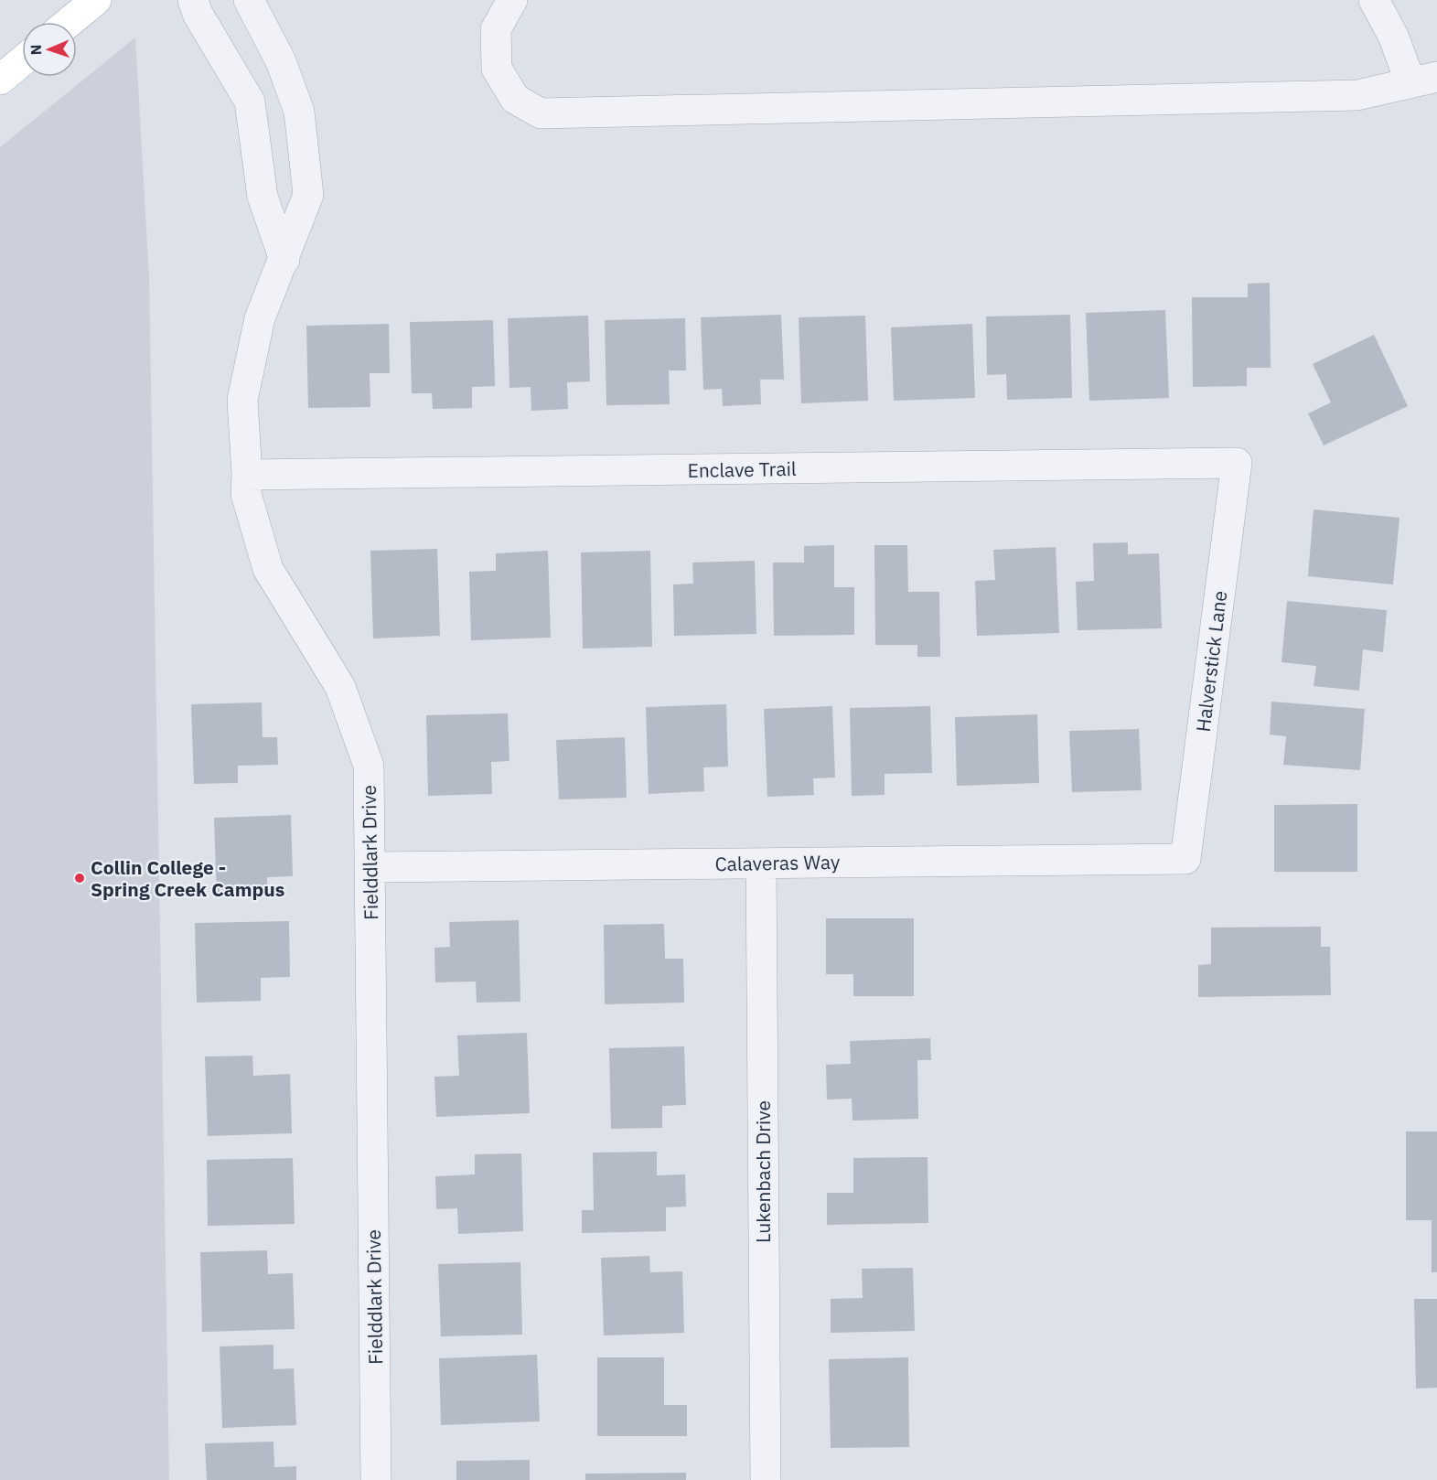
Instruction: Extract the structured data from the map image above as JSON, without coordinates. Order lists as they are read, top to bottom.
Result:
{
  "streets": {
    "street": [
      "Enclave Trail",
      "Halverstick Lane",
      "Fielddlark Drive",
      "Calaveras Way",
      "Lukenbach Drive"
    ]
  },
  "crossings": [
    ["Enclave Trail", "Halverstick Lane"],
    ["Enclave Trail", "Fielddlark Drive"],
    ["Halverstick Lane", "Calaveras Way"],
    ["Fielddlark Drive", "Calaveras Way"],
    ["Calaveras Way", "Lukenbach Drive"]
  ],
  "places": ["Collin College - Spring Creek Campus"],
  "north": "left"
}
